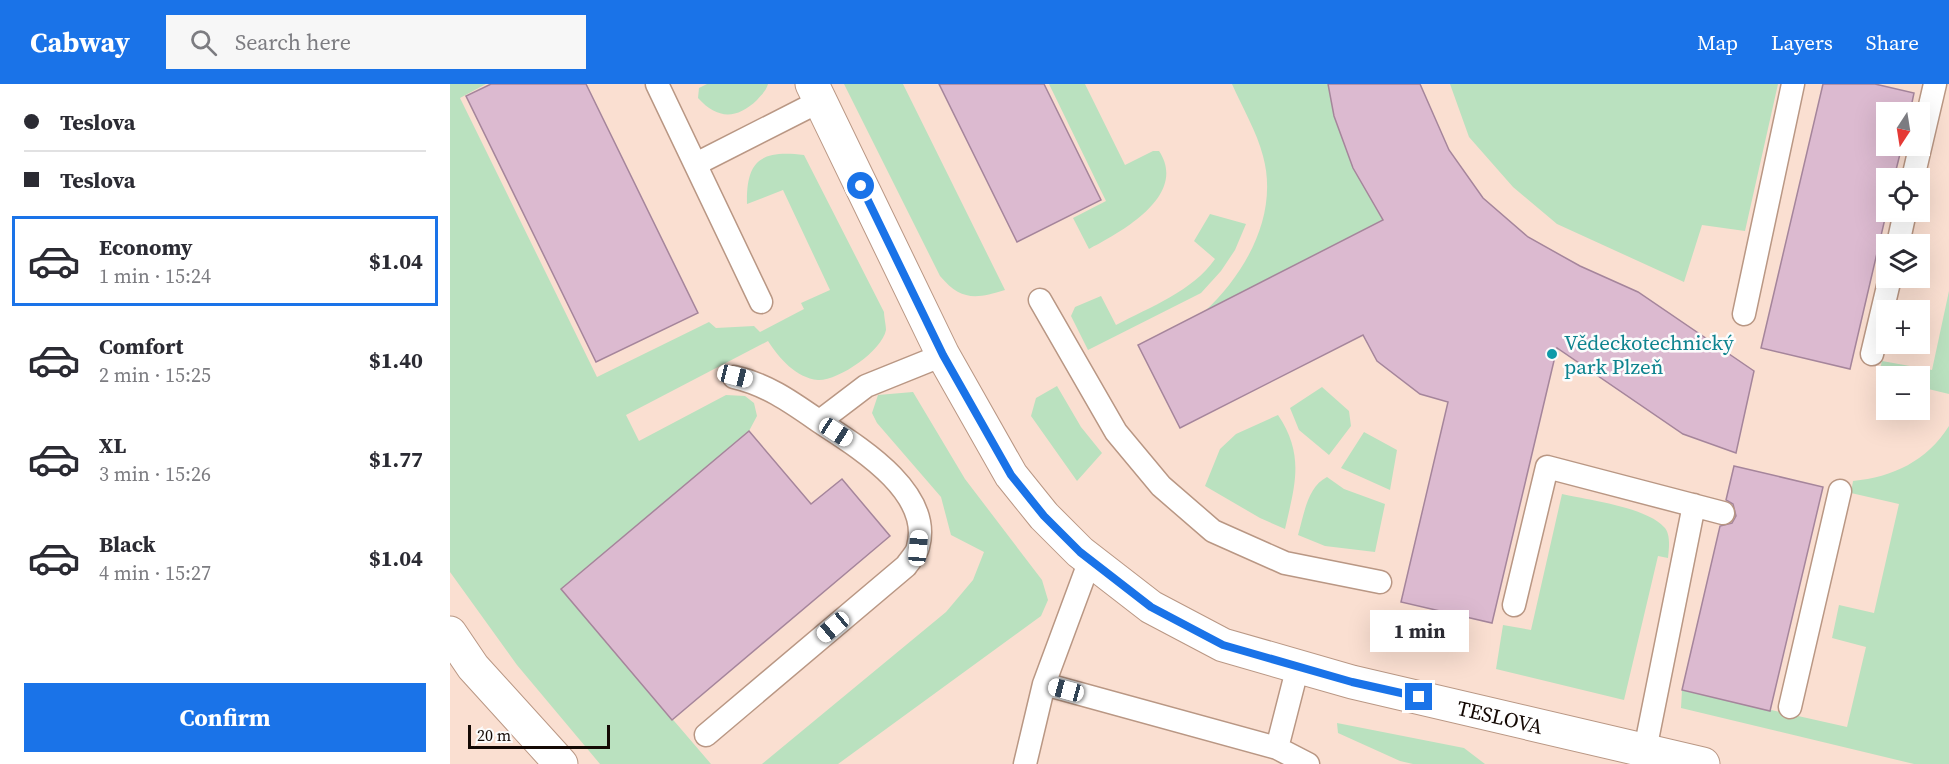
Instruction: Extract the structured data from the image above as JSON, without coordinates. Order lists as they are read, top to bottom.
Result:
{
  "streets": {
    "street": ["TESLOVA"]
  },
  "places": ["Vědeckotechnický park Plzeň"],
  "scale_bar": "20 m",
  "north": "bottom",
  "page": {
    "header": "Cabway",
    "search": "Search here",
    "nav": ["Map", "Layers", "Share"],
    "banner": ["Teslova", "Teslova"],
    "map_buttons": ["+", "−"],
    "list": [
      {
        "name": "Economy",
        "note": "1 min · 15:24",
        "value": "$1.04"
      },
      {
        "name": "Comfort",
        "note": "2 min · 15:25",
        "value": "$1.40"
      },
      {
        "name": "XL",
        "note": "3 min · 15:26",
        "value": "$1.77"
      },
      {
        "name": "Black",
        "note": "4 min · 15:27",
        "value": "$1.04"
      }
    ],
    "bubble": "1 min",
    "buttons": "Confirm",
    "scale": "20 m"
  }
}
